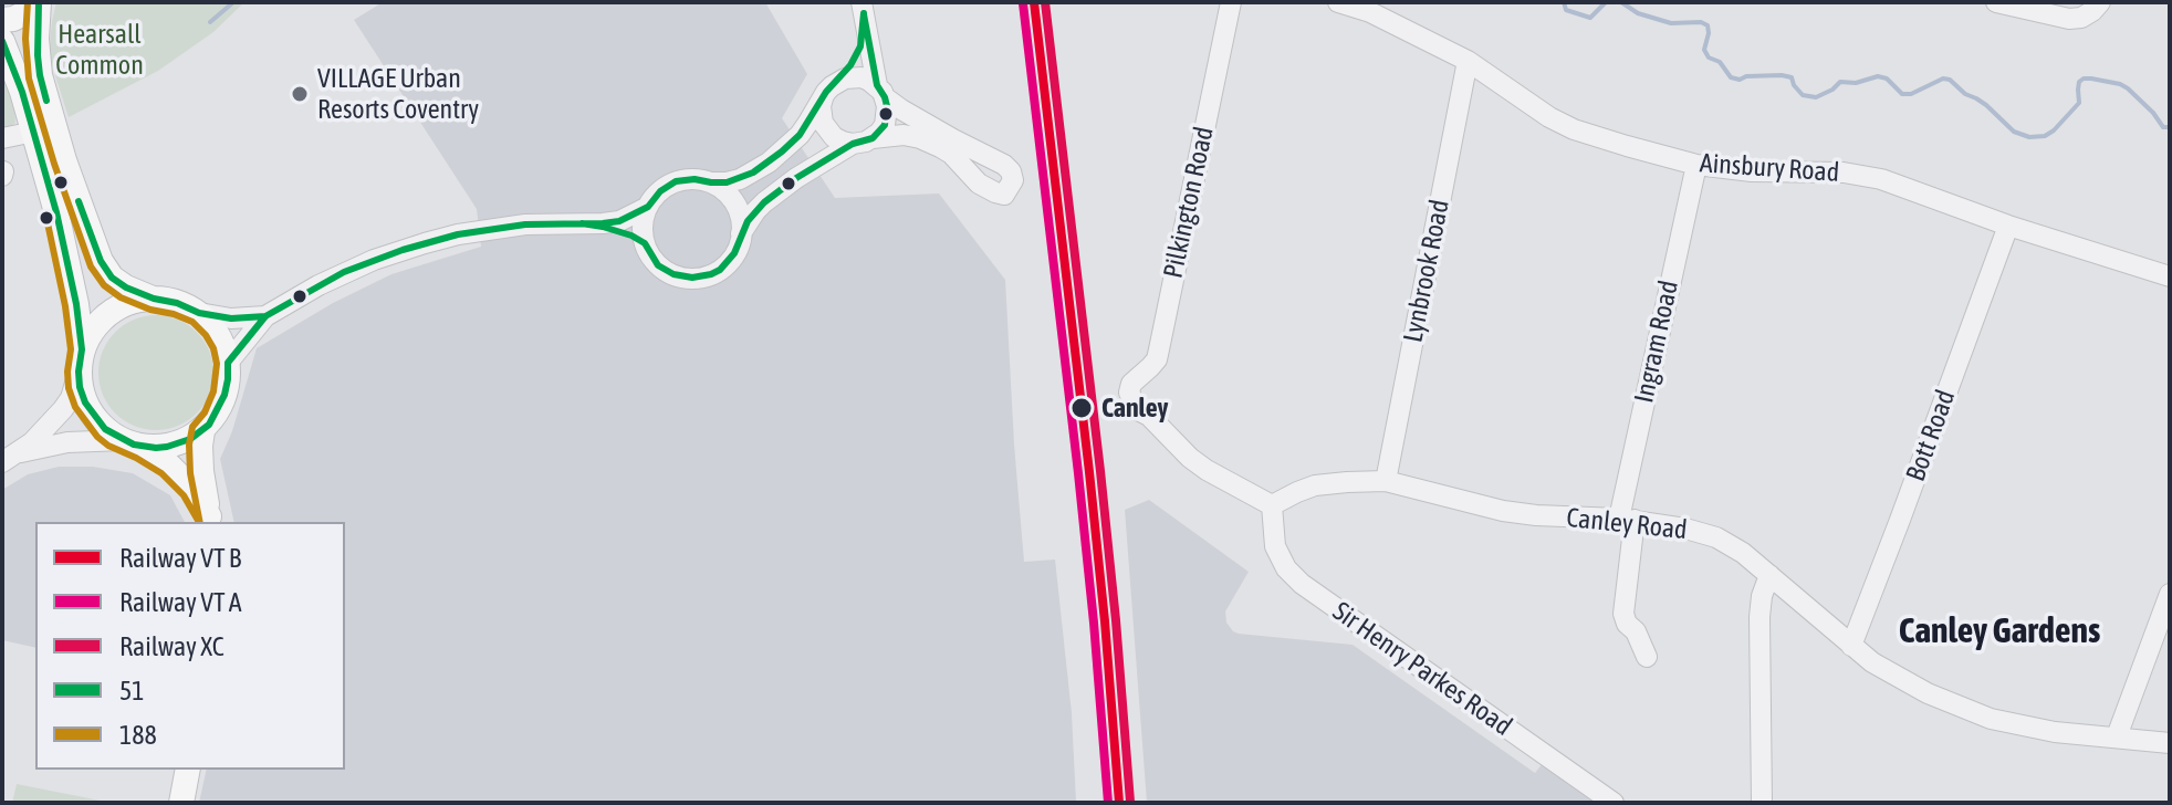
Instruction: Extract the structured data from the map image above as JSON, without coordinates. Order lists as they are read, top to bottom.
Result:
{
  "streets": {
    "street": [
      "Ainsbury Road",
      "Pilkington Road",
      "Lynbrook Road",
      "Ingram Road",
      "Bott Road",
      "Canley Road",
      "Sir Henry Parkes Road"
    ]
  },
  "crossings": [
    ["Ainsbury Road", "Lynbrook Road"],
    ["Ainsbury Road", "Ingram Road"],
    ["Ainsbury Road", "Bott Road"],
    ["Pilkington Road", "Canley Road"],
    ["Pilkington Road", "Sir Henry Parkes Road"],
    ["Lynbrook Road", "Canley Road"],
    ["Ingram Road", "Canley Road"],
    ["Bott Road", "Canley Road"],
    ["Canley Road", "Sir Henry Parkes Road"]
  ],
  "districts": ["Canley Gardens"],
  "parks": ["Hearsall Common"],
  "places": ["VILLAGE Urban Resorts Coventry", "Canley"],
  "lines": ["rail line XC", "transit line 51", "transit line 188"],
  "legend": [
    "Railway VT B",
    "Railway VT A",
    "Railway XC",
    "51",
    "188"
  ]
}
